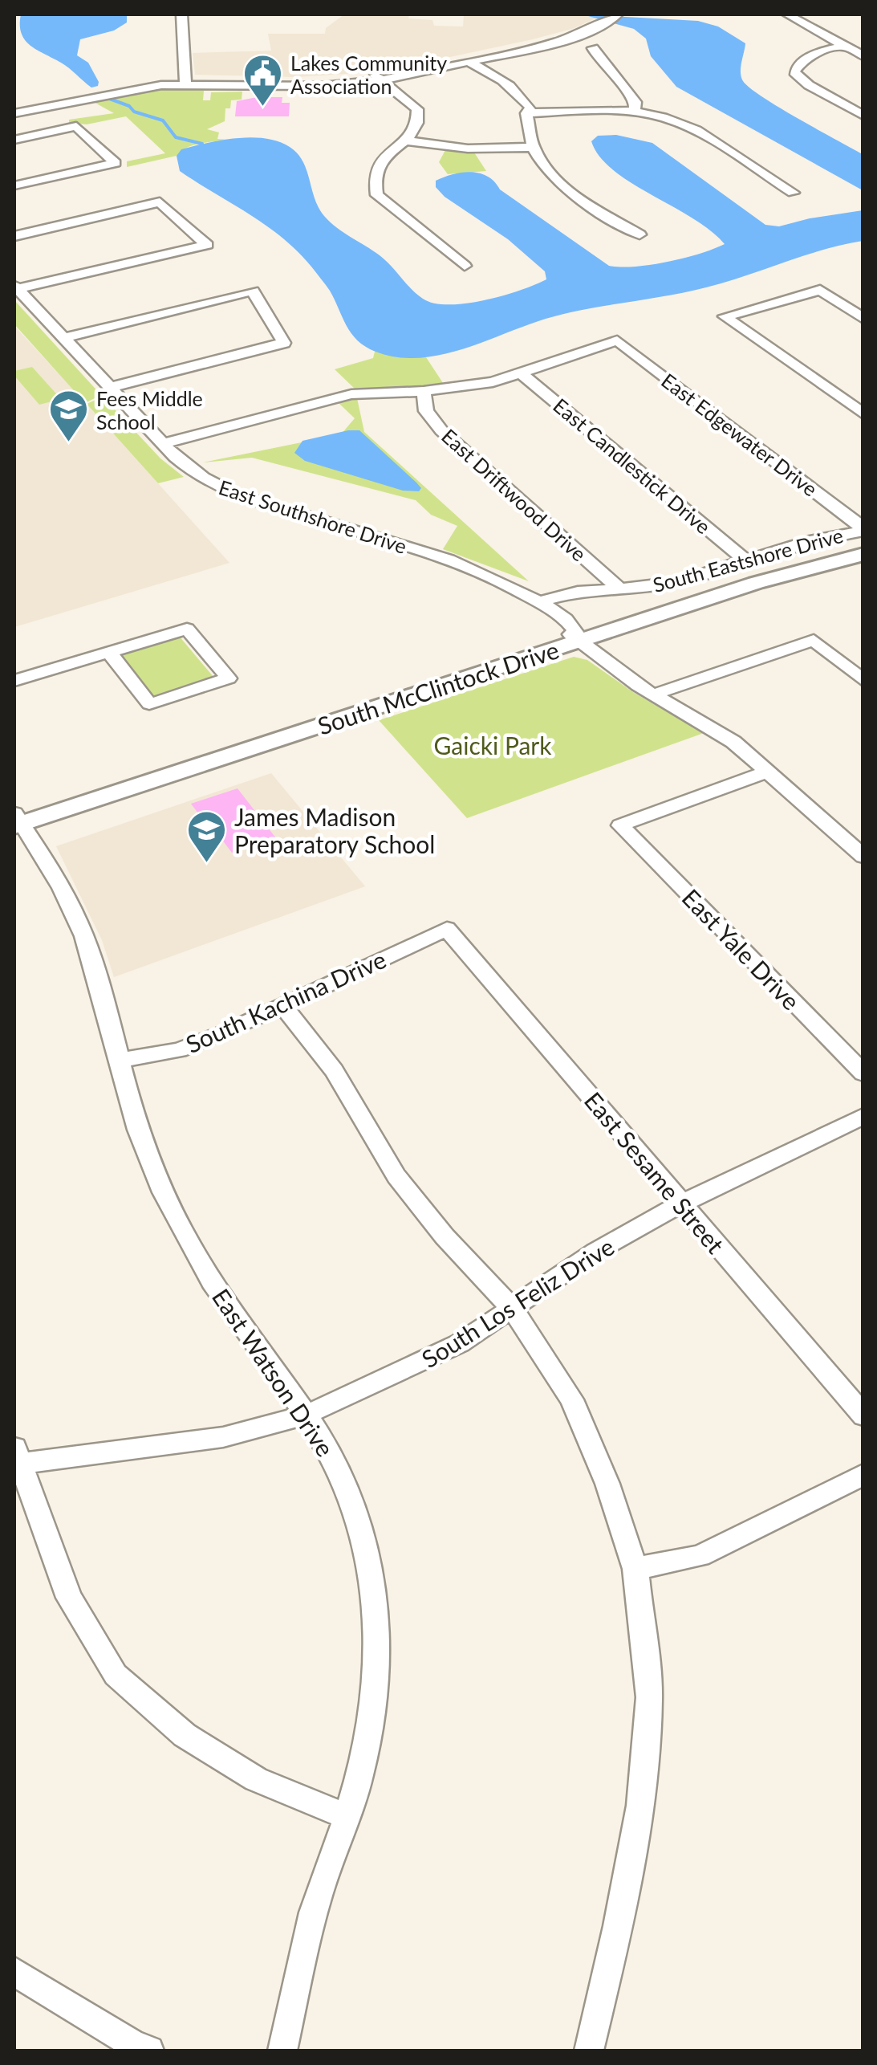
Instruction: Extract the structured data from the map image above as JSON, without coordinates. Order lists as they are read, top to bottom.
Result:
{
  "streets": {
    "main road": ["South McClintock Drive"],
    "street": [
      "East Edgewater Drive",
      "East Candlestick Drive",
      "East Driftwood Drive",
      "East Southshore Drive",
      "South Eastshore Drive",
      "East Yale Drive",
      "South Kachina Drive",
      "East Sesame Street",
      "South Los Feliz Drive",
      "East Watson Drive"
    ]
  },
  "crossings": [
    ["East Edgewater Drive", "East Candlestick Drive"],
    ["East Edgewater Drive", "South Eastshore Drive"],
    ["East Candlestick Drive", "South Eastshore Drive"],
    ["East Driftwood Drive", "South Eastshore Drive"],
    ["East Southshore Drive", "South Eastshore Drive"],
    ["East Southshore Drive", "South McClintock Drive"],
    ["East Southshore Drive", "East Yale Drive"],
    ["South McClintock Drive", "East Watson Drive"],
    ["South Kachina Drive", "East Sesame Street"],
    ["South Kachina Drive", "East Watson Drive"],
    ["East Sesame Street", "South Los Feliz Drive"],
    ["South Los Feliz Drive", "East Watson Drive"]
  ],
  "parks": ["Gaicki Park"],
  "places": {
    "public building": ["Lakes Community Association"],
    "school or university": ["Fees Middle School", "James Madison Preparatory School"]
  }
}
